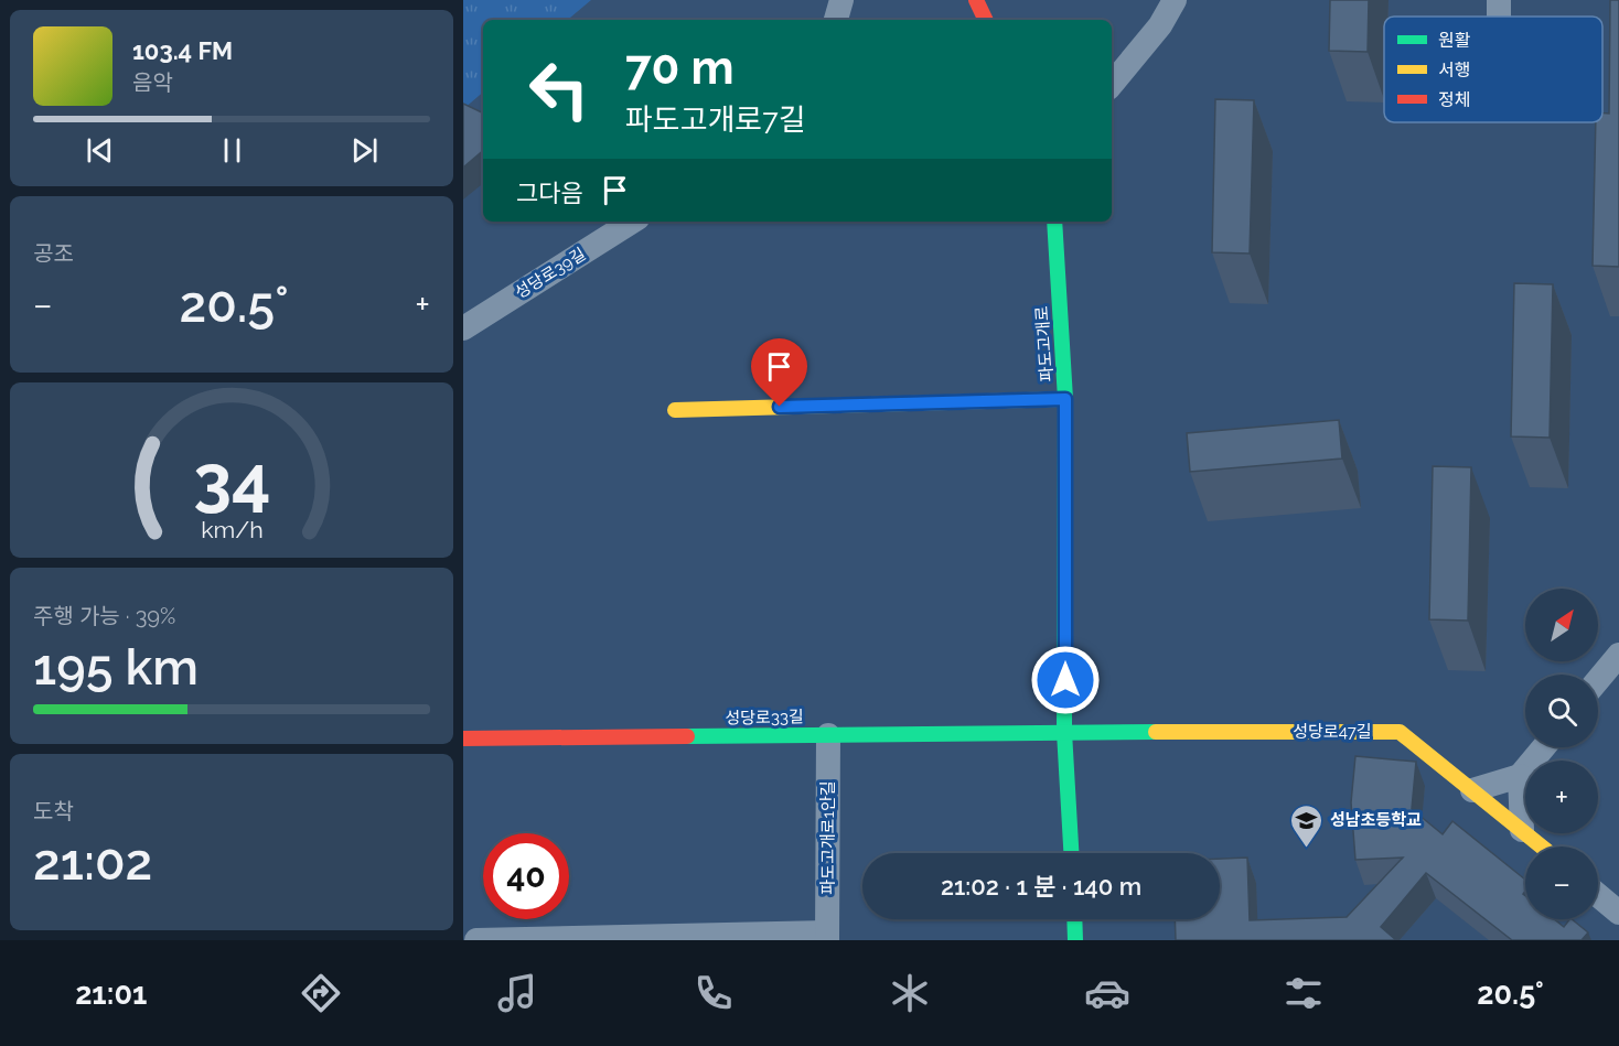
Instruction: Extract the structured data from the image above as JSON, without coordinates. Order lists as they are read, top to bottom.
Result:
{
  "streets": {
    "street": [
      "성당로39길",
      "파도고개로",
      "성당로33길",
      "성당로47길",
      "파도고개로1안길"
    ]
  },
  "crossings": [
    ["파도고개로", "성당로33길"],
    ["파도고개로", "성당로47길"],
    ["성당로33길", "성당로47길"],
    ["성당로33길", "파도고개로1안길"]
  ],
  "places": {
    "school or university": ["성남초등학교"]
  },
  "legend": ["원활", "서행", "정체"],
  "north": "top right",
  "page": {
    "turn": ["70 m", "파도고개로7길"],
    "song": ["103.4 FM", "음악"],
    "then": "그다음",
    "tile": [
      "공조",
      ["주행 가능 · 39%", "195 km"],
      ["도착", "21:02"]
    ],
    "heat": ["−", "20.5°", "+"],
    "map_buttons": ["+", "−"],
    "limit": "40",
    "trip": "21:02 · 1 분 · 140 m",
    "tabs": ["21:01", "20.5°"],
    "gauge": ["34", "km/h"]
  }
}
